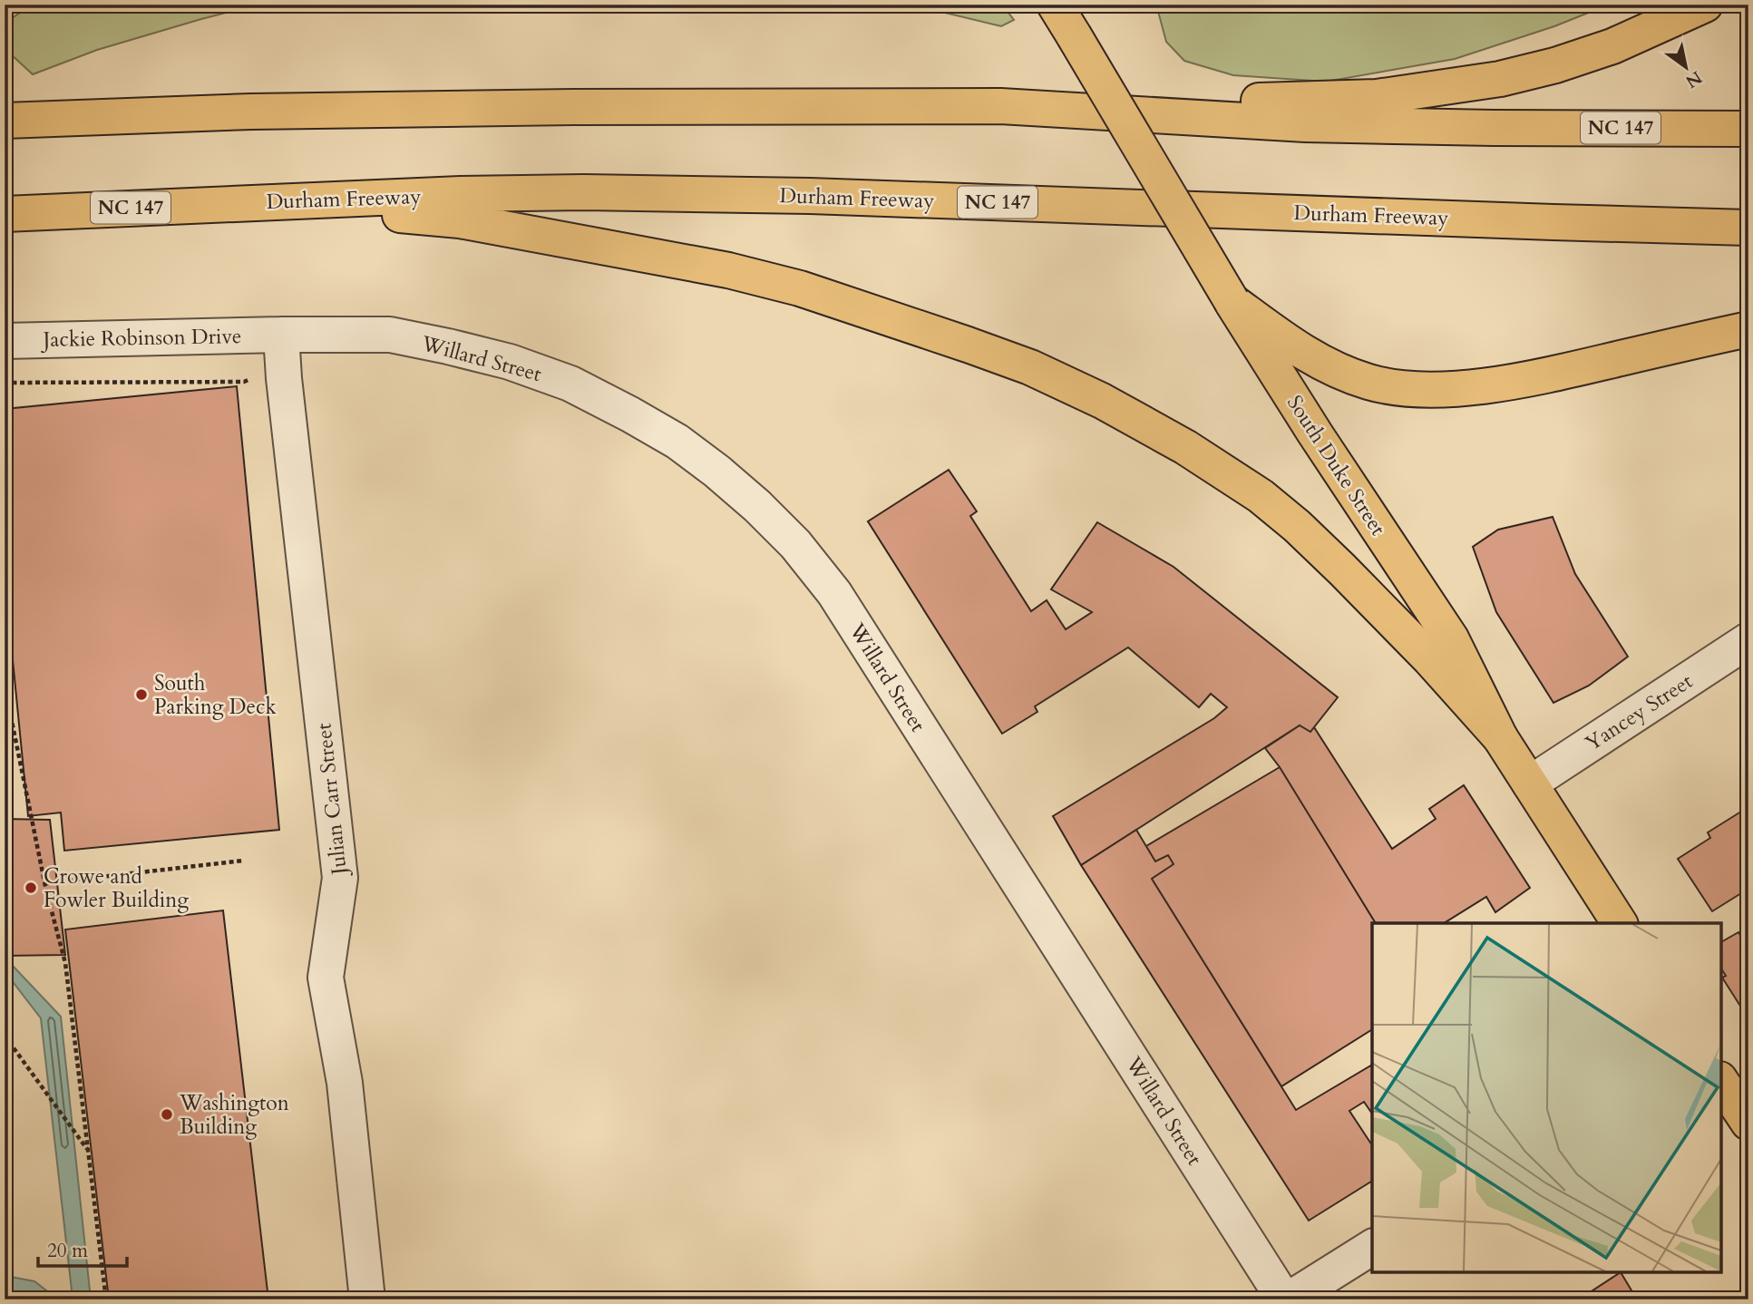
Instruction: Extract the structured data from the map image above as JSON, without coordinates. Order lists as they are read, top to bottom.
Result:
{
  "streets": {
    "main road": ["NC 147", "Durham Freeway", "South Duke Street"],
    "street": [
      "Jackie Robinson Drive",
      "Willard Street",
      "Yancey Street",
      "Julian Carr Street"
    ]
  },
  "crossings": [
    ["Jackie Robinson Drive", "Willard Street"],
    ["Jackie Robinson Drive", "Julian Carr Street"],
    ["Willard Street", "Julian Carr Street"],
    ["South Duke Street", "Yancey Street"]
  ],
  "places": ["South Parking Deck", "Crowe and Fowler Building", "Washington Building"],
  "scale_bar": "20 m",
  "north": "bottom right"
}
